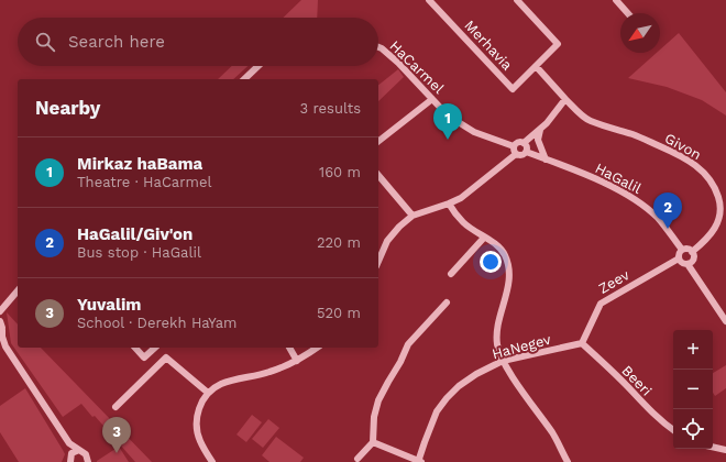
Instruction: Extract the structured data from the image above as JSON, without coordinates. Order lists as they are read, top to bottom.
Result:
{
  "streets": {
    "street": [
      "Merhavia",
      "HaCarmel",
      "Givon",
      "HaGalil",
      "Zeev",
      "HaNegev",
      "Beeri"
    ]
  },
  "crossings": [
    ["Merhavia", "Givon"],
    ["HaCarmel", "HaGalil"],
    ["Givon", "HaGalil"],
    ["Givon", "Zeev"],
    ["HaGalil", "Zeev"],
    ["Zeev", "HaNegev"],
    ["Zeev", "Beeri"],
    ["HaNegev", "Beeri"]
  ],
  "north": "bottom left",
  "page": {
    "search": "Search here",
    "heading": ["Nearby", "3 results"],
    "pins": ["1", "2", "3"],
    "list": [
      {
        "mark": "1",
        "name": "Mirkaz haBama",
        "note": "Theatre · HaCarmel",
        "value": "160 m"
      },
      {
        "mark": "2",
        "name": "HaGalil/Giv'on",
        "note": "Bus stop · HaGalil",
        "value": "220 m"
      },
      {
        "mark": "3",
        "name": "Yuvalim",
        "note": "School · Derekh HaYam",
        "value": "520 m"
      }
    ],
    "map_buttons": ["+", "−"]
  }
}
